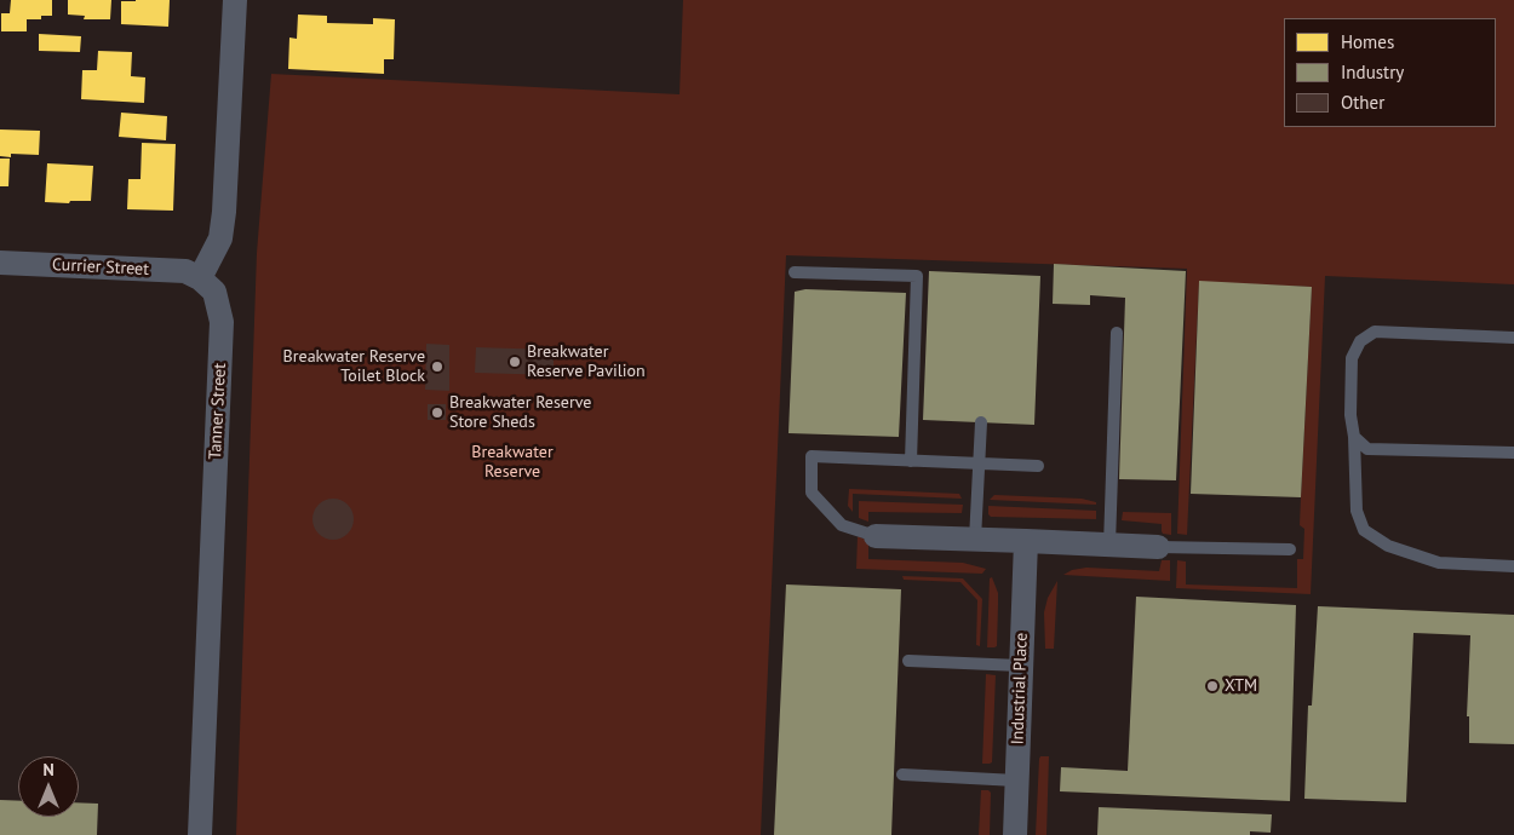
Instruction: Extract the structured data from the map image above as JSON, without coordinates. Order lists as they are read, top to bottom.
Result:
{
  "streets": {
    "street": ["Currier Street", "Tanner Street", "Industrial Place"]
  },
  "crossings": [
    ["Currier Street", "Tanner Street"]
  ],
  "parks": ["Breakwater Reserve"],
  "places": [
    "Breakwater Reserve Pavilion",
    "Breakwater Reserve Toilet Block",
    "Breakwater Reserve Store Sheds",
    "XTM"
  ],
  "legend": ["Homes", "Industry", "Other"],
  "north": "top"
}
